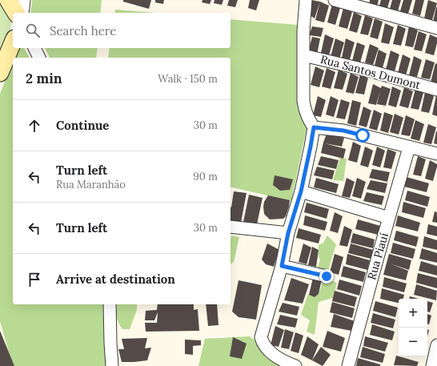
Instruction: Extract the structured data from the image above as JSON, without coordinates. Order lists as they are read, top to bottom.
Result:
{
  "streets": {
    "street": ["Rua Santos Dumont", "Rua Piauí"]
  },
  "page": {
    "search": "Search here",
    "heading": ["2 min", "Walk · 150 m"],
    "list": [
      ["Continue", "30 m"],
      ["Turn left", "Rua Maranhão", "90 m"],
      ["Turn left", "30 m"],
      "Arrive at destination"
    ],
    "map_buttons": ["+", "−"]
  }
}
